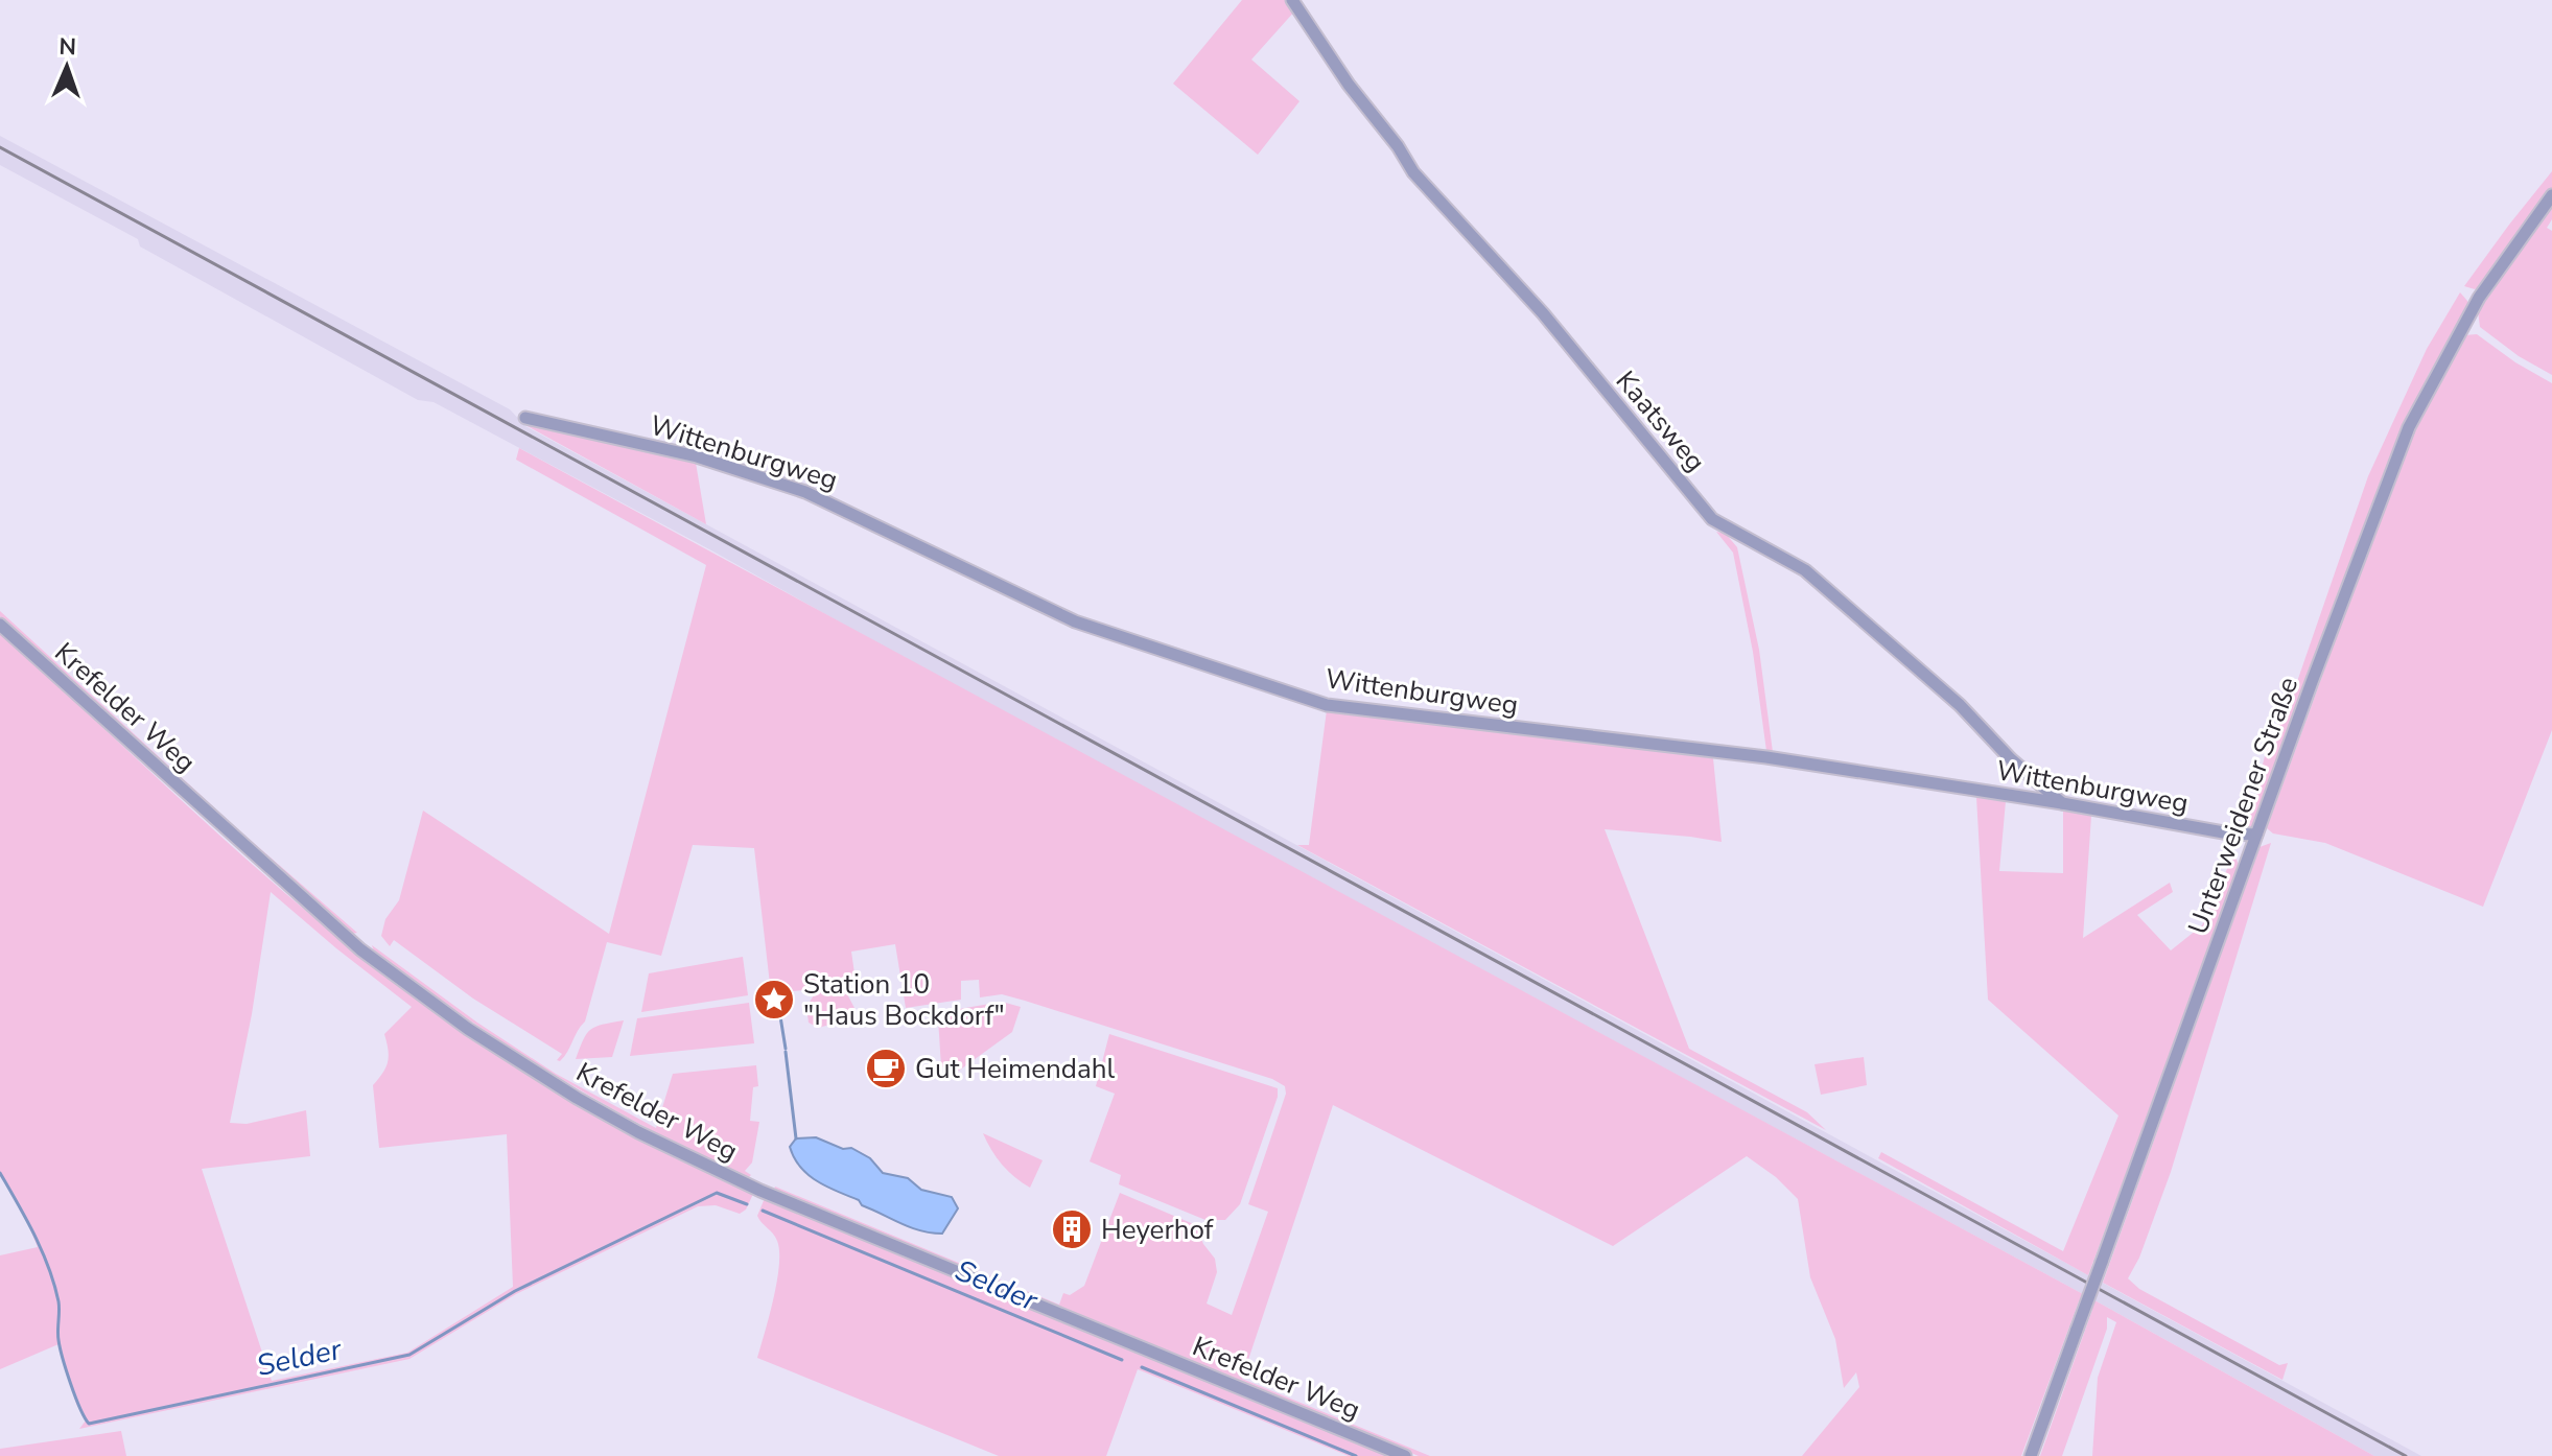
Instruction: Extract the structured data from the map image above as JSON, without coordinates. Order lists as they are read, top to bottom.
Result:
{
  "streets": {
    "street": [
      "Kaatsweg",
      "Wittenburgweg",
      "Krefelder Weg",
      "Unterweidener Straße"
    ]
  },
  "crossings": [
    ["Kaatsweg", "Wittenburgweg"],
    ["Wittenburgweg", "Unterweidener Straße"]
  ],
  "water": ["Selder"],
  "places": {
    "place": ["Station 10 \"Haus Bockdorf\""],
    "cafe": ["Gut Heimendahl"],
    "building": ["Heyerhof"]
  },
  "north": "top"
}
